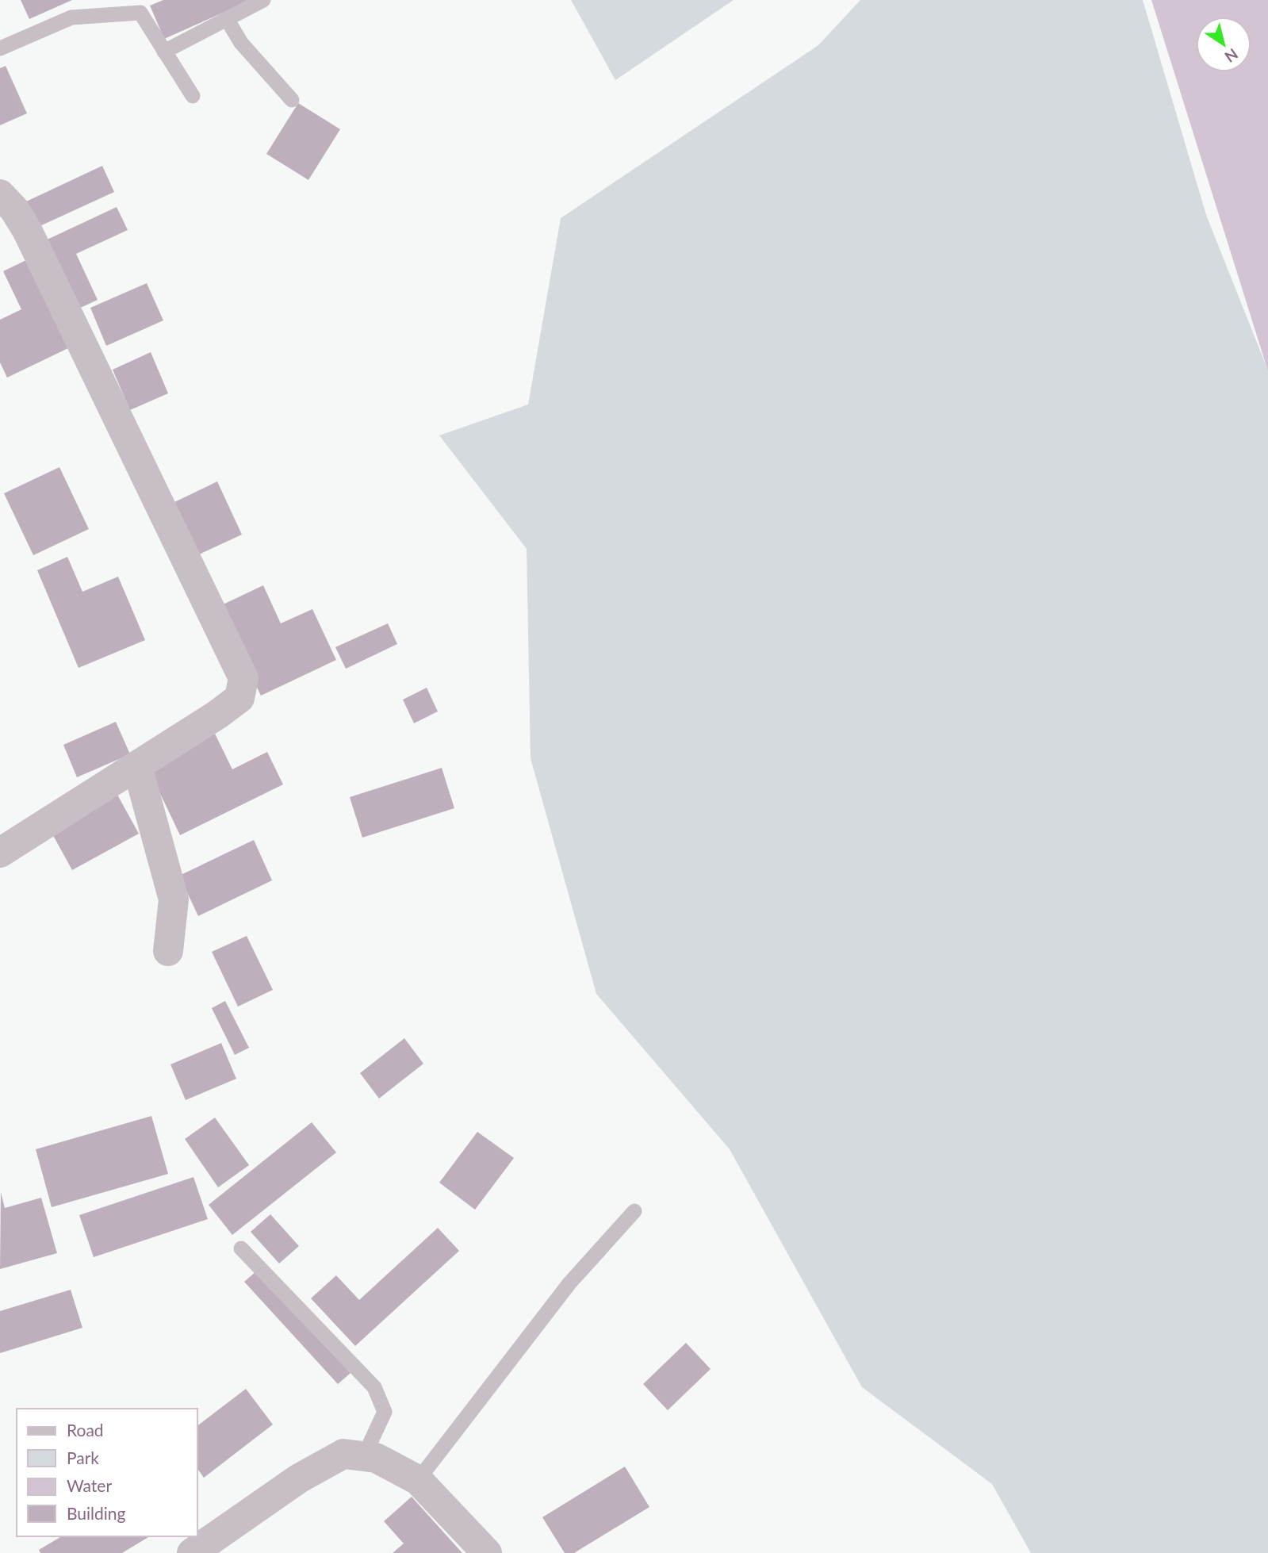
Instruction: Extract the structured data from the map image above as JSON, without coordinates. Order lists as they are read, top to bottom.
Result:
{
  "legend": [
    "Road",
    "Park",
    "Water",
    "Building"
  ],
  "north": "bottom right"
}
